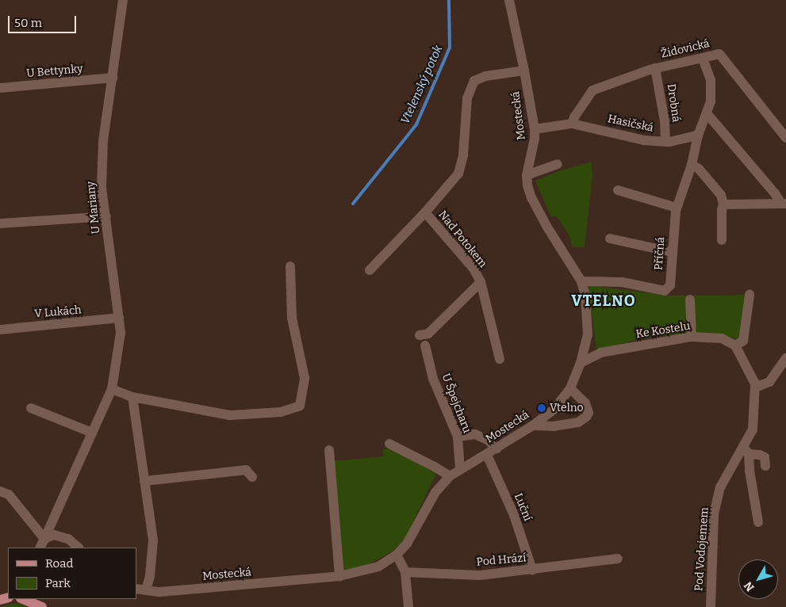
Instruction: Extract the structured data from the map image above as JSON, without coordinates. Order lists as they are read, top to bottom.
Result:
{
  "streets": {
    "street": [
      "Židovická",
      "U Bettynky",
      "Drobná",
      "Mostecká",
      "Hasičská",
      "U Mariany",
      "Nad Potokem",
      "Příčná",
      "V Lukách",
      "Ke Kostelu",
      "U Špejcharu",
      "Luční",
      "Pod Vodojemem",
      "Pod Hrází"
    ]
  },
  "crossings": [
    ["Židovická", "Drobná"],
    ["Židovická", "Hasičská"],
    ["U Bettynky", "U Mariany"],
    ["Drobná", "Hasičská"],
    ["Mostecká", "Nad Potokem"],
    ["Mostecká", "Příčná"],
    ["Mostecká", "Ke Kostelu"],
    ["Mostecká", "U Špejcharu"],
    ["Mostecká", "Luční"],
    ["Hasičská", "Příčná"],
    ["U Mariany", "V Lukách"],
    ["Luční", "Pod Hrází"]
  ],
  "districts": ["VTELNO"],
  "water": ["Vtelenský potok"],
  "places": ["Vtelno"],
  "legend": ["Road", "Park"],
  "scale_bar": "50 m",
  "north": "bottom left"
}
